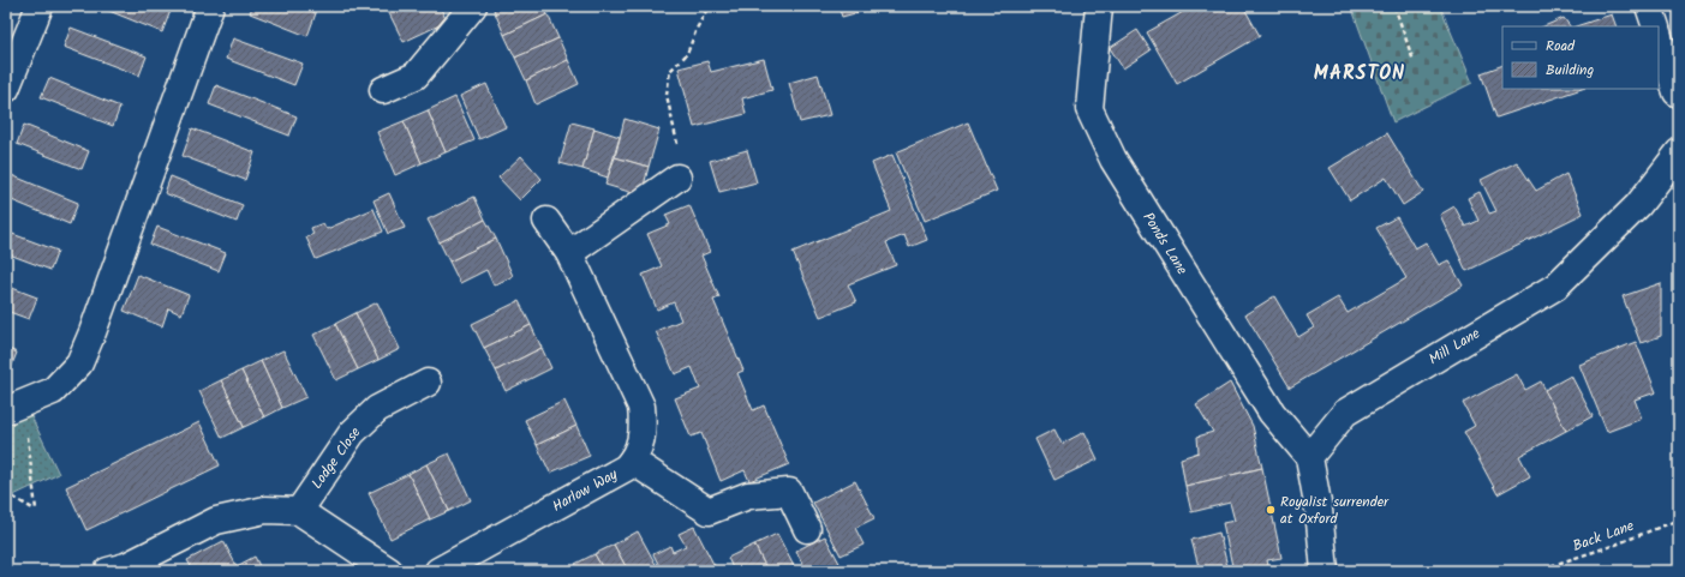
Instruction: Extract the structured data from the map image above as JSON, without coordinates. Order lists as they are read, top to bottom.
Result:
{
  "streets": {
    "street": [
      "Ponds Lane",
      "Mill Lane",
      "Lodge Close",
      "Harlow Way"
    ],
    "path": ["Back Lane"]
  },
  "crossings": [
    ["Ponds Lane", "Mill Lane"]
  ],
  "districts": ["MARSTON"],
  "places": ["Royalist surrender at Oxford"],
  "legend": ["Road", "Building"]
}
